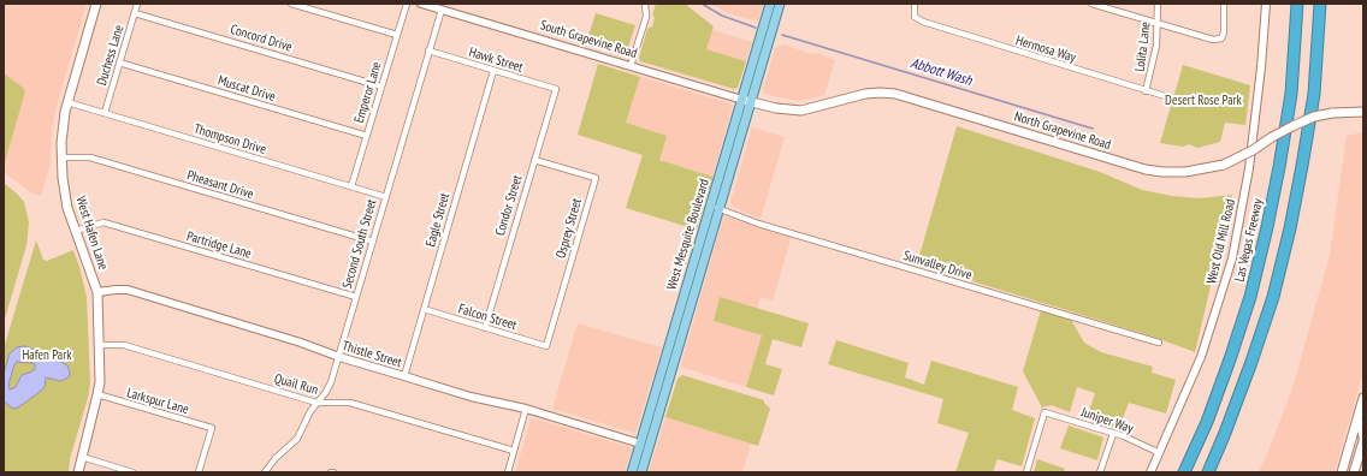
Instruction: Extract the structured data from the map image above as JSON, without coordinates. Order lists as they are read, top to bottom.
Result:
{
  "streets": {
    "highway": ["Las Vegas Freeway"],
    "main road": ["North Grapevine Road", "West Hafen Lane", "West Mesquite Boulevard"],
    "street": [
      "Concord Drive",
      "South Grapevine Road",
      "Lolita Lane",
      "Hermosa Way",
      "Duchess Lane",
      "Hawk Street",
      "Muscat Drive",
      "Emperor Lane",
      "Thompson Drive",
      "Pheasant Drive",
      "Condor Street",
      "Eagle Street",
      "Osprey Street",
      "West Old Mill Road",
      "Second South Street",
      "Partridge Lane",
      "Sunvalley Drive",
      "Falcon Street",
      "Thistle Street",
      "Quail Run",
      "Larkspur Lane",
      "Juniper Way"
    ]
  },
  "crossings": [
    ["Concord Drive", "Duchess Lane"],
    ["Concord Drive", "Emperor Lane"],
    ["South Grapevine Road", "North Grapevine Road"],
    ["South Grapevine Road", "West Mesquite Boulevard"],
    ["South Grapevine Road", "Second South Street"],
    ["Lolita Lane", "Hermosa Way"],
    ["Duchess Lane", "Muscat Drive"],
    ["Duchess Lane", "Thompson Drive"],
    ["Hawk Street", "Condor Street"],
    ["Hawk Street", "Eagle Street"],
    ["Hawk Street", "Second South Street"],
    ["Muscat Drive", "Emperor Lane"],
    ["Emperor Lane", "Thompson Drive"],
    ["North Grapevine Road", "West Mesquite Boulevard"],
    ["Thompson Drive", "West Hafen Lane"],
    ["Thompson Drive", "Second South Street"],
    ["Pheasant Drive", "West Hafen Lane"],
    ["Pheasant Drive", "Second South Street"],
    ["Condor Street", "Osprey Street"],
    ["Condor Street", "Falcon Street"],
    ["Eagle Street", "Falcon Street"],
    ["Eagle Street", "Thistle Street"],
    ["Osprey Street", "Falcon Street"],
    ["West Hafen Lane", "Partridge Lane"],
    ["West Hafen Lane", "Thistle Street"],
    ["West Hafen Lane", "Quail Run"],
    ["West Hafen Lane", "Larkspur Lane"],
    ["West Mesquite Boulevard", "Sunvalley Drive"],
    ["West Mesquite Boulevard", "Thistle Street"],
    ["West Old Mill Road", "Juniper Way"],
    ["Second South Street", "Partridge Lane"],
    ["Second South Street", "Thistle Street"],
    ["Second South Street", "Quail Run"]
  ],
  "water": ["Abbott Wash"],
  "parks": ["Desert Rose Park", "Hafen Park"]
}
